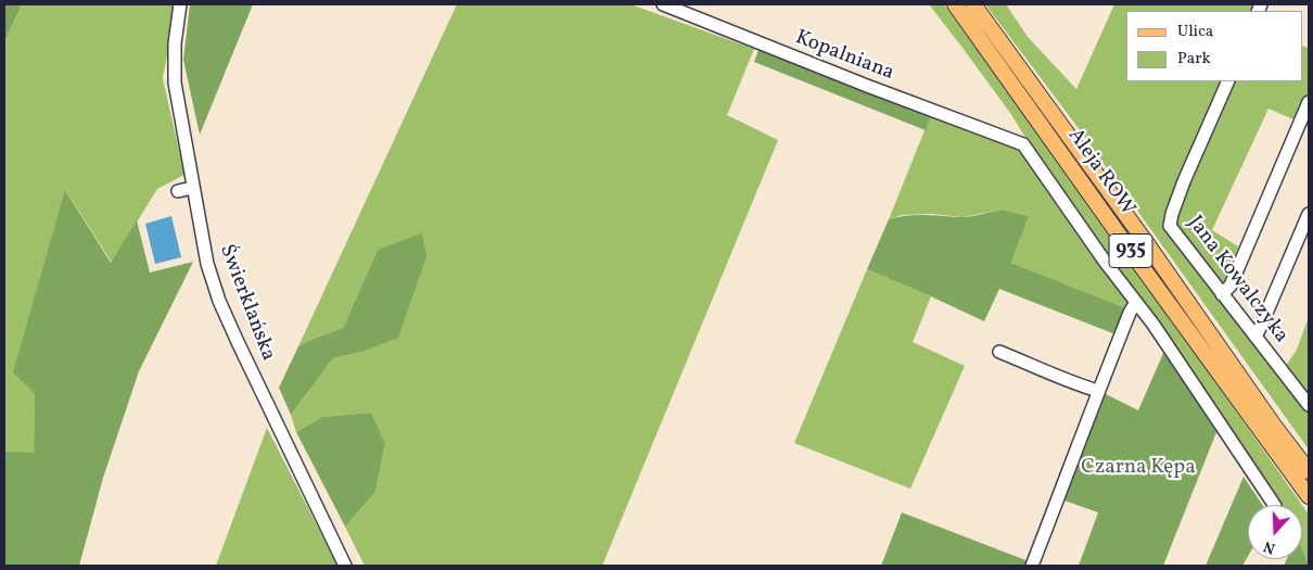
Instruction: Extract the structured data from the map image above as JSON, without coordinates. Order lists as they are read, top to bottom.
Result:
{
  "streets": {
    "main road": ["Aleja ROW", "935"],
    "street": ["Kopalniana", "Jana Kowalczyka", "Świerklańska"]
  },
  "parks": ["Czarna Kępa"],
  "legend": ["Ulica", "Park"],
  "north": "bottom"
}
